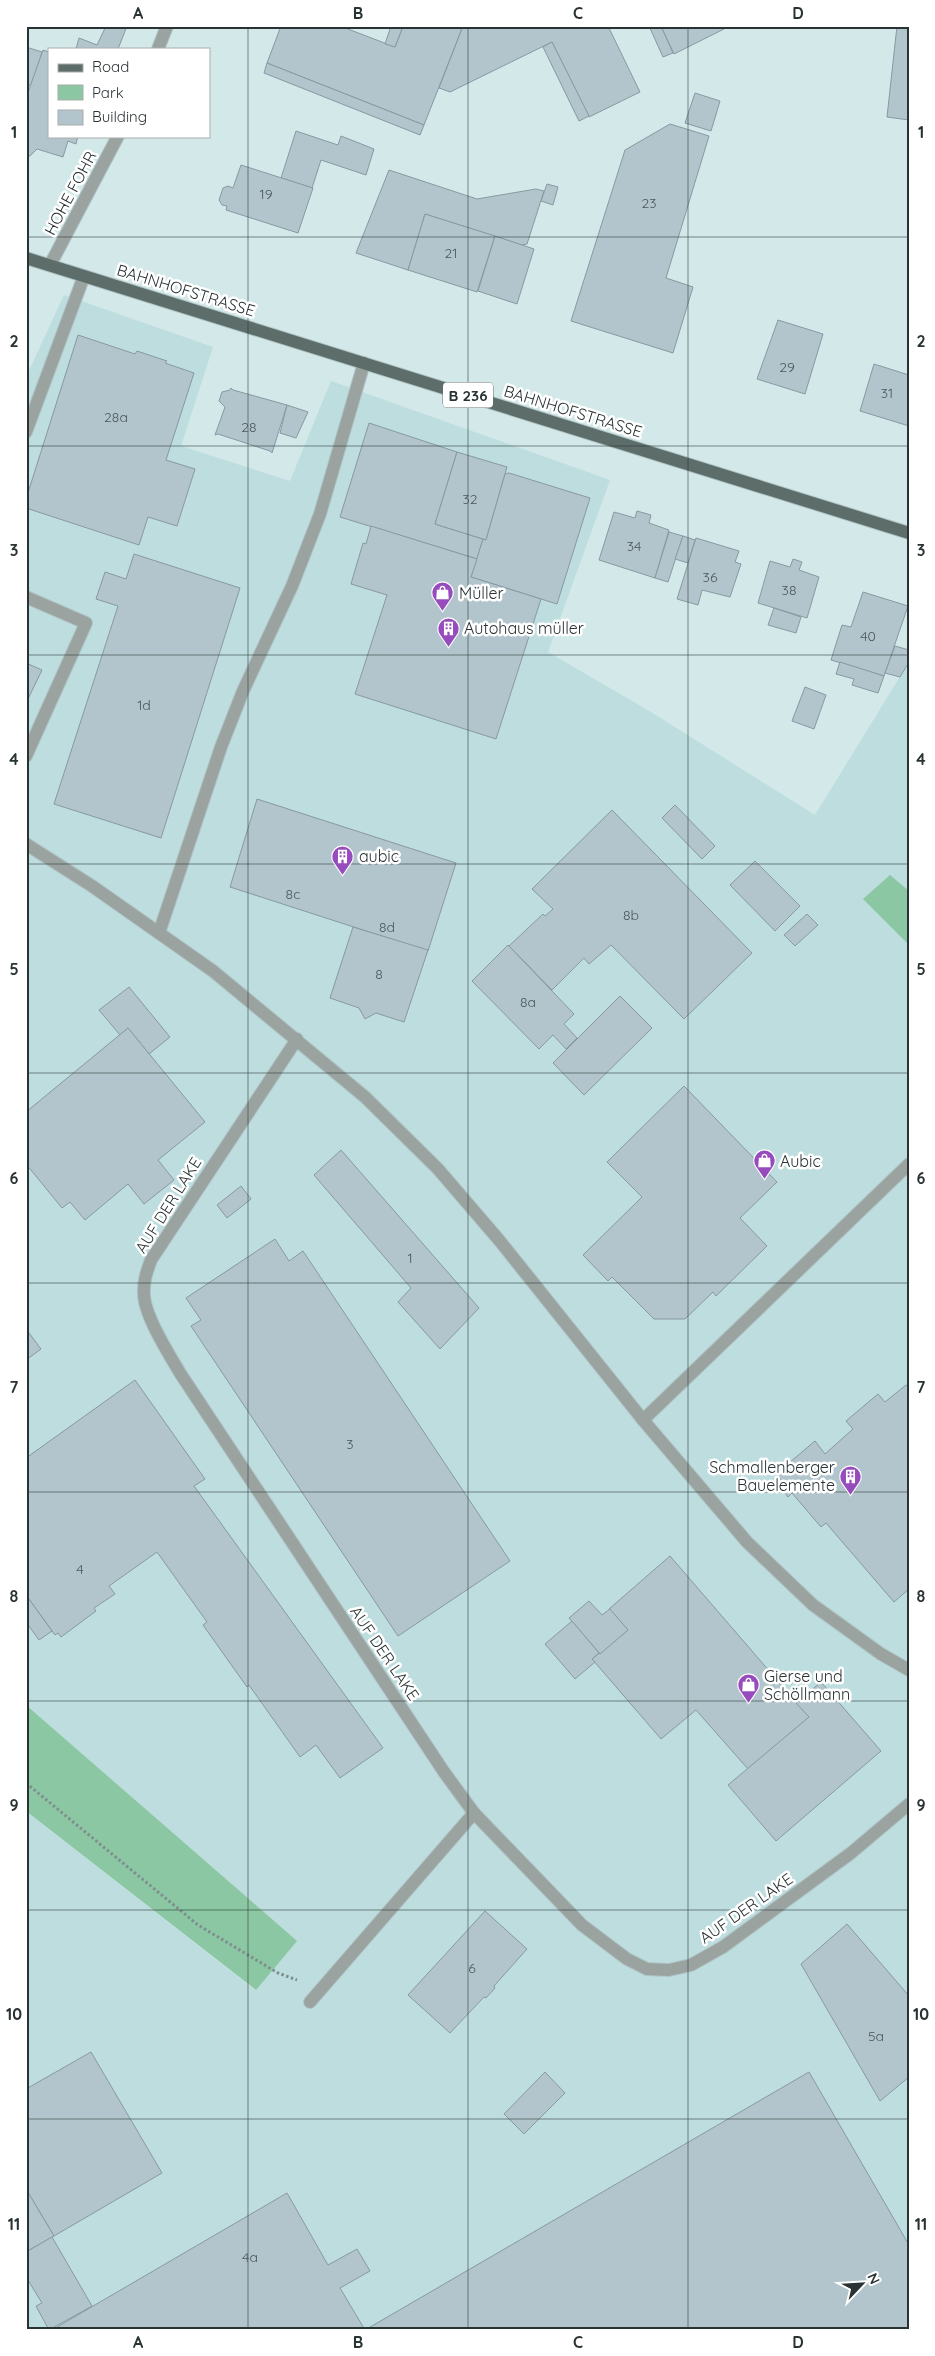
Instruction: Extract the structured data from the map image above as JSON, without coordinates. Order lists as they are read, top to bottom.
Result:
{
  "streets": {
    "main road": ["BAHNHOFSTRASSE", "B 236"],
    "street": ["HOHE FOHR", "AUF DER LAKE"]
  },
  "crossings": [
    ["HOHE FOHR", "BAHNHOFSTRASSE"]
  ],
  "places": {
    "shop": ["Müller", "Aubic", "Gierse und Schöllmann"],
    "building": ["Autohaus müller", "aubic", "Schmallenberger Bauelemente"]
  },
  "house_numbers": [
    "19",
    "23",
    "21",
    "29",
    "31",
    "28a",
    "28",
    "32",
    "34",
    "36",
    "38",
    "40",
    "1d",
    "8c",
    "8b",
    "8d",
    "8",
    "8a",
    "1",
    "3",
    "4",
    "6",
    "5a",
    "4a"
  ],
  "legend": ["Road", "Park", "Building"],
  "north": "top right",
  "grid": {
    "columns": [
      "A",
      "B",
      "C",
      "D"
    ],
    "rows": [
      "1",
      "2",
      "3",
      "4",
      "5",
      "6",
      "7",
      "8",
      "9",
      "10",
      "11"
    ]
  }
}
